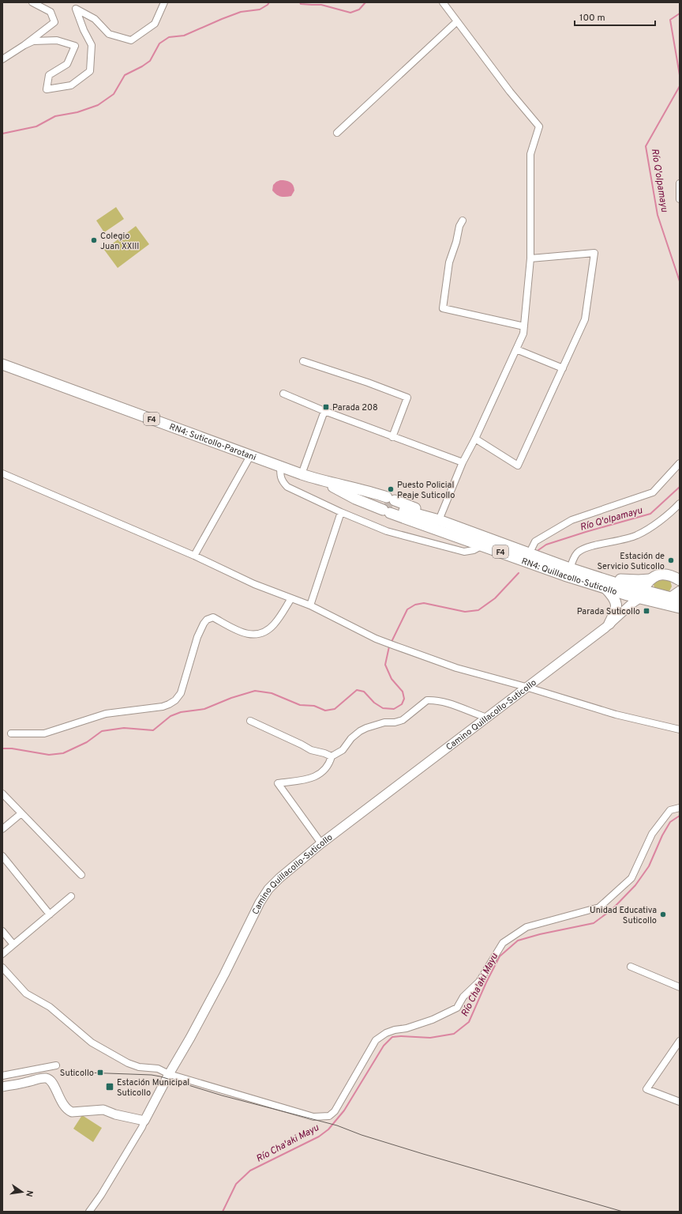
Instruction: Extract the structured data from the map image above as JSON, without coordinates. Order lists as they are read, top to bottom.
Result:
{
  "streets": {
    "highway": ["F4", "RN4: Suticollo-Parotani", "RN4: Quillacollo-Suticollo"],
    "main road": ["Camino Quillacollo-Suticollo"]
  },
  "crossings": [
    ["RN4: Suticollo-Parotani", "RN4: Quillacollo-Suticollo"],
    ["RN4: Quillacollo-Suticollo", "Camino Quillacollo-Suticollo"]
  ],
  "water": ["Río Q'olpamayu", "Río Cha'aki Mayu"],
  "places": {
    "other": [
      "Colegio Juan XXIII",
      "Puesto Policial Peaje Suticollo",
      "Estación de Servicio Suticollo",
      "Unidad Educativa Suticollo"
    ],
    "transit": [
      "Parada 208",
      "Parada Suticollo",
      "Suticollo",
      "Estación Municipal Suticollo"
    ]
  },
  "scale_bar": "100 m",
  "north": "right"
}
